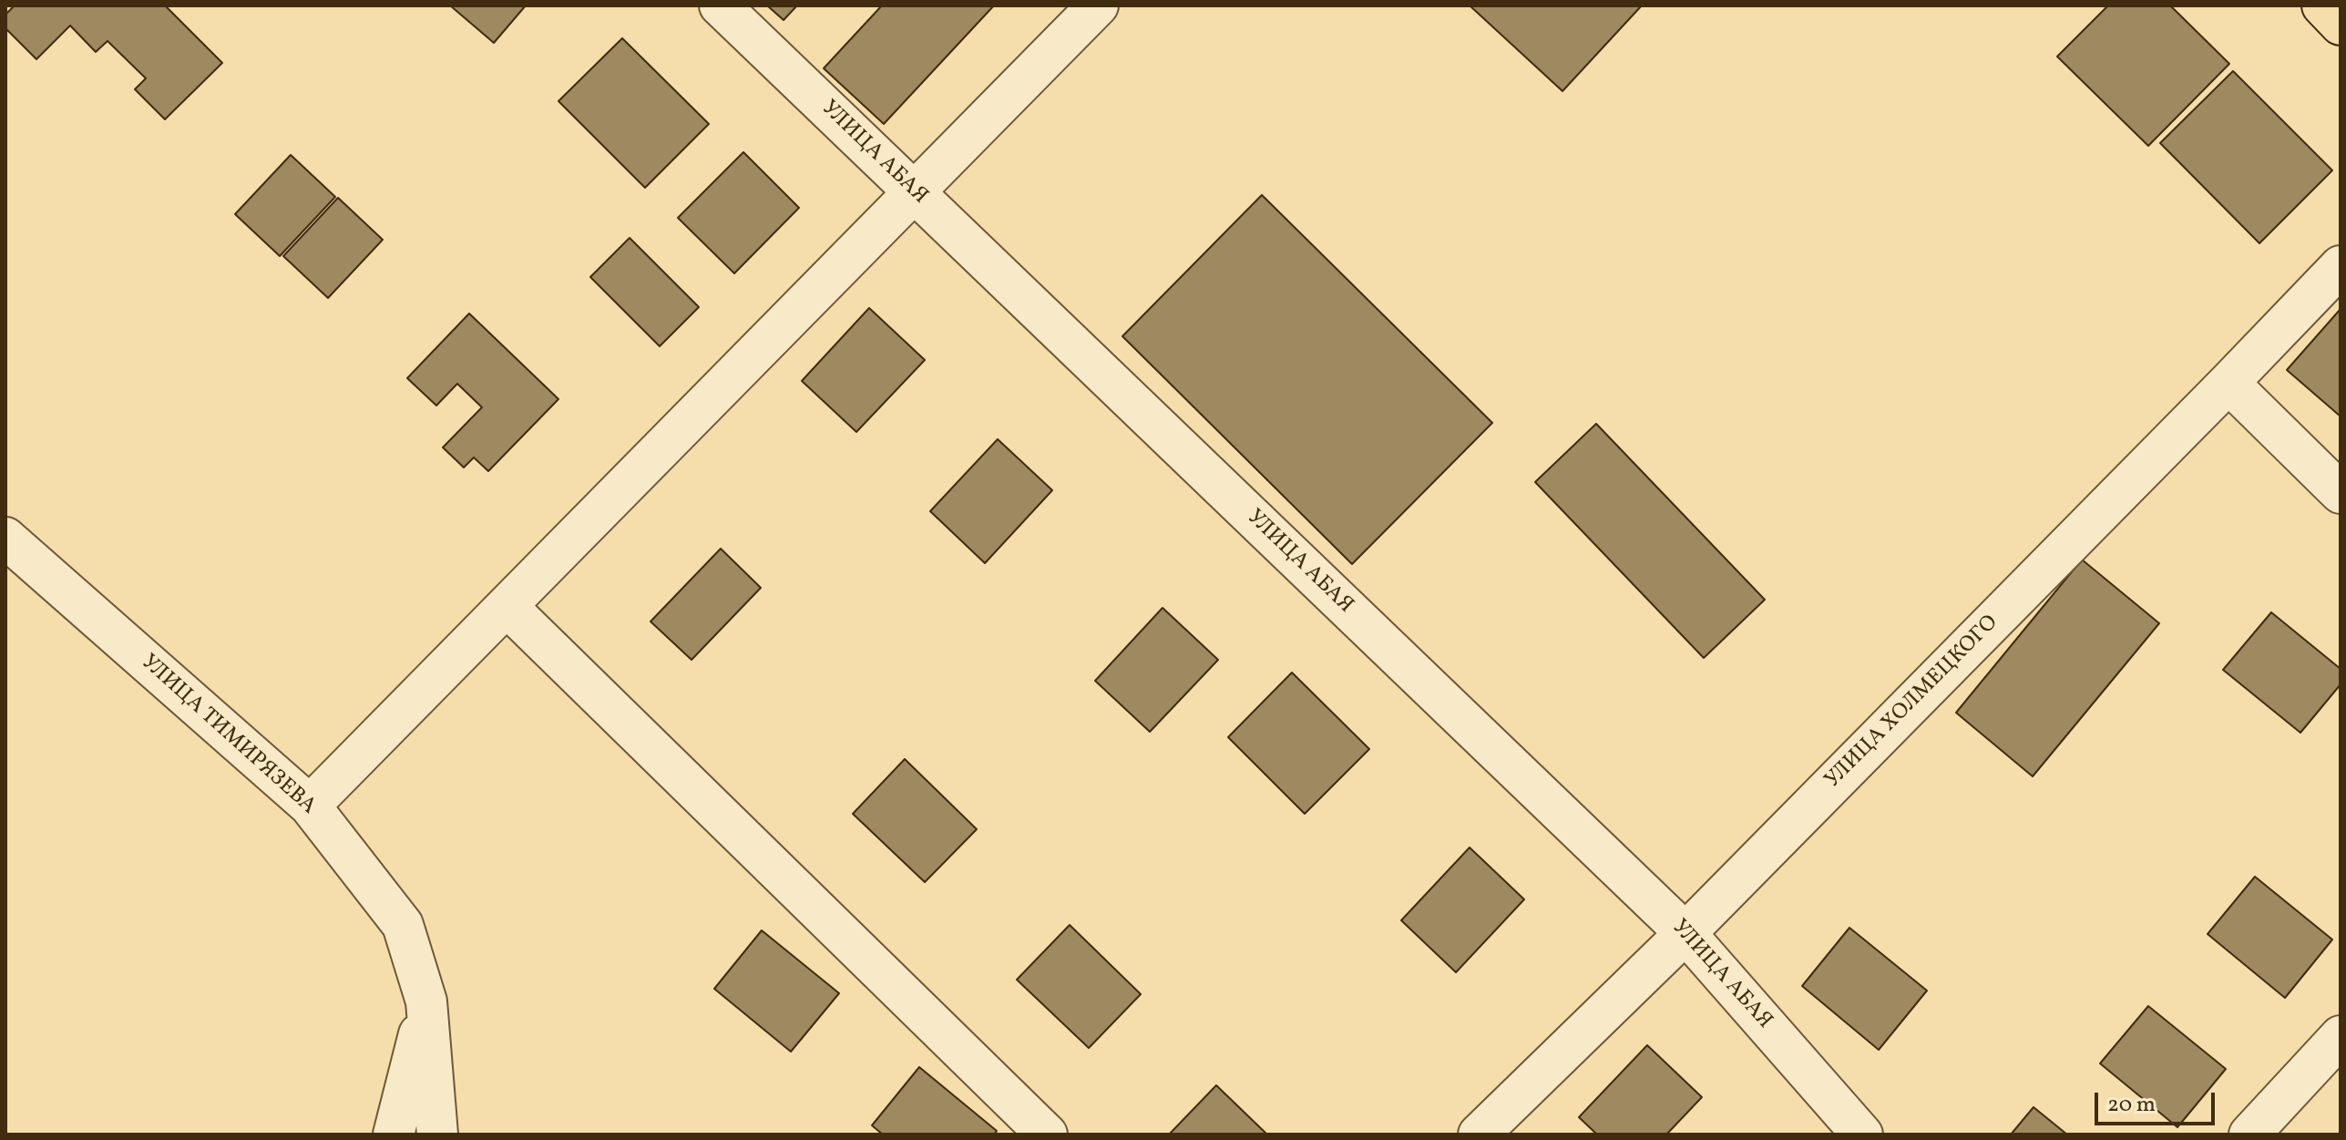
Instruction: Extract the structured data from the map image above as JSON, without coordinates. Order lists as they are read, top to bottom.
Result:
{
  "streets": {
    "street": ["УЛИЦА АБАЯ", "УЛИЦА ХОЛМЕЦКОГО", "УЛИЦА ТИМИРЯЗЕВА"]
  },
  "crossings": [
    ["УЛИЦА АБАЯ", "УЛИЦА ХОЛМЕЦКОГО"]
  ],
  "scale_bar": "20 m"
}
